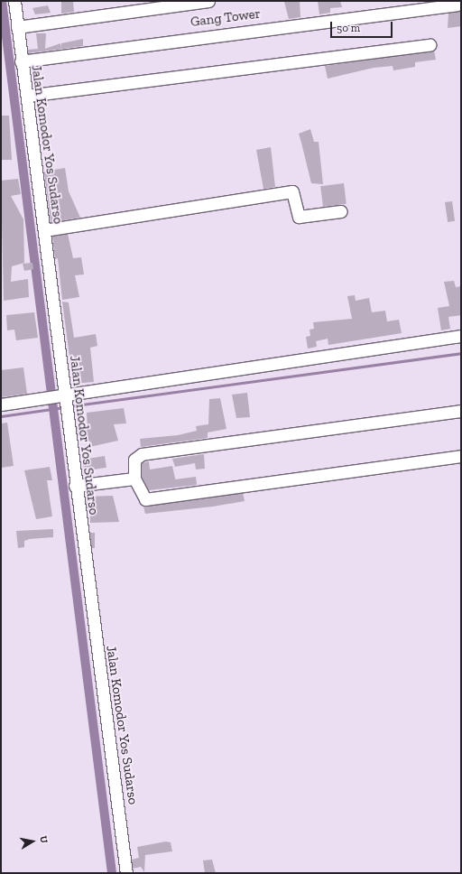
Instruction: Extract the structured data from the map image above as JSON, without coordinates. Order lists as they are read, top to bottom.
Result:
{
  "streets": {
    "street": ["Gang Tower", "Jalan Komodor Yos Sudarso"]
  },
  "crossings": [
    ["Gang Tower", "Jalan Komodor Yos Sudarso"]
  ],
  "scale_bar": "50 m",
  "north": "right"
}
